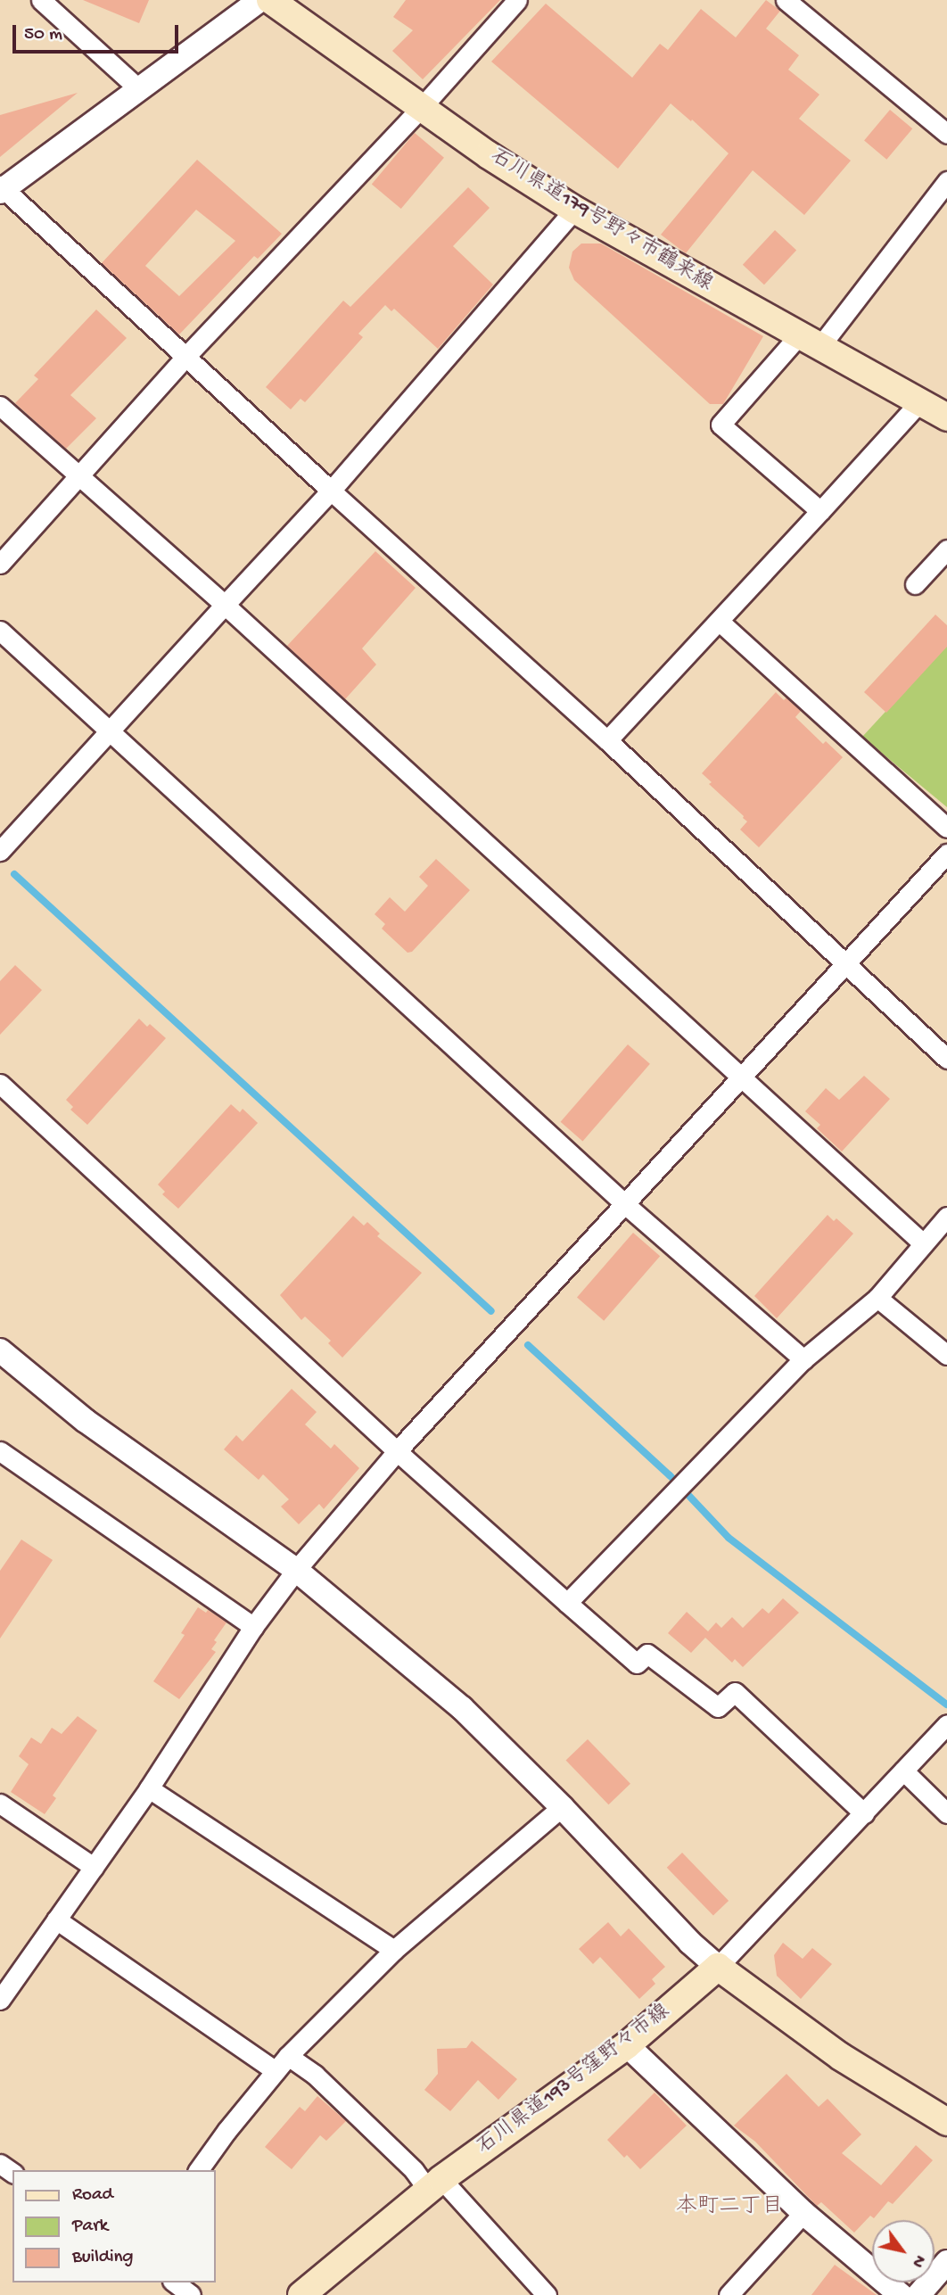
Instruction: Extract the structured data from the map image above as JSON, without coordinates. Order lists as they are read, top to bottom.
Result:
{
  "streets": {
    "main road": ["石川県道179号野々市鶴来線", "石川県道193号窪野々市線"]
  },
  "districts": ["本町二丁目"],
  "legend": ["Road", "Park", "Building"],
  "scale_bar": "50 m",
  "north": "bottom right"
}
